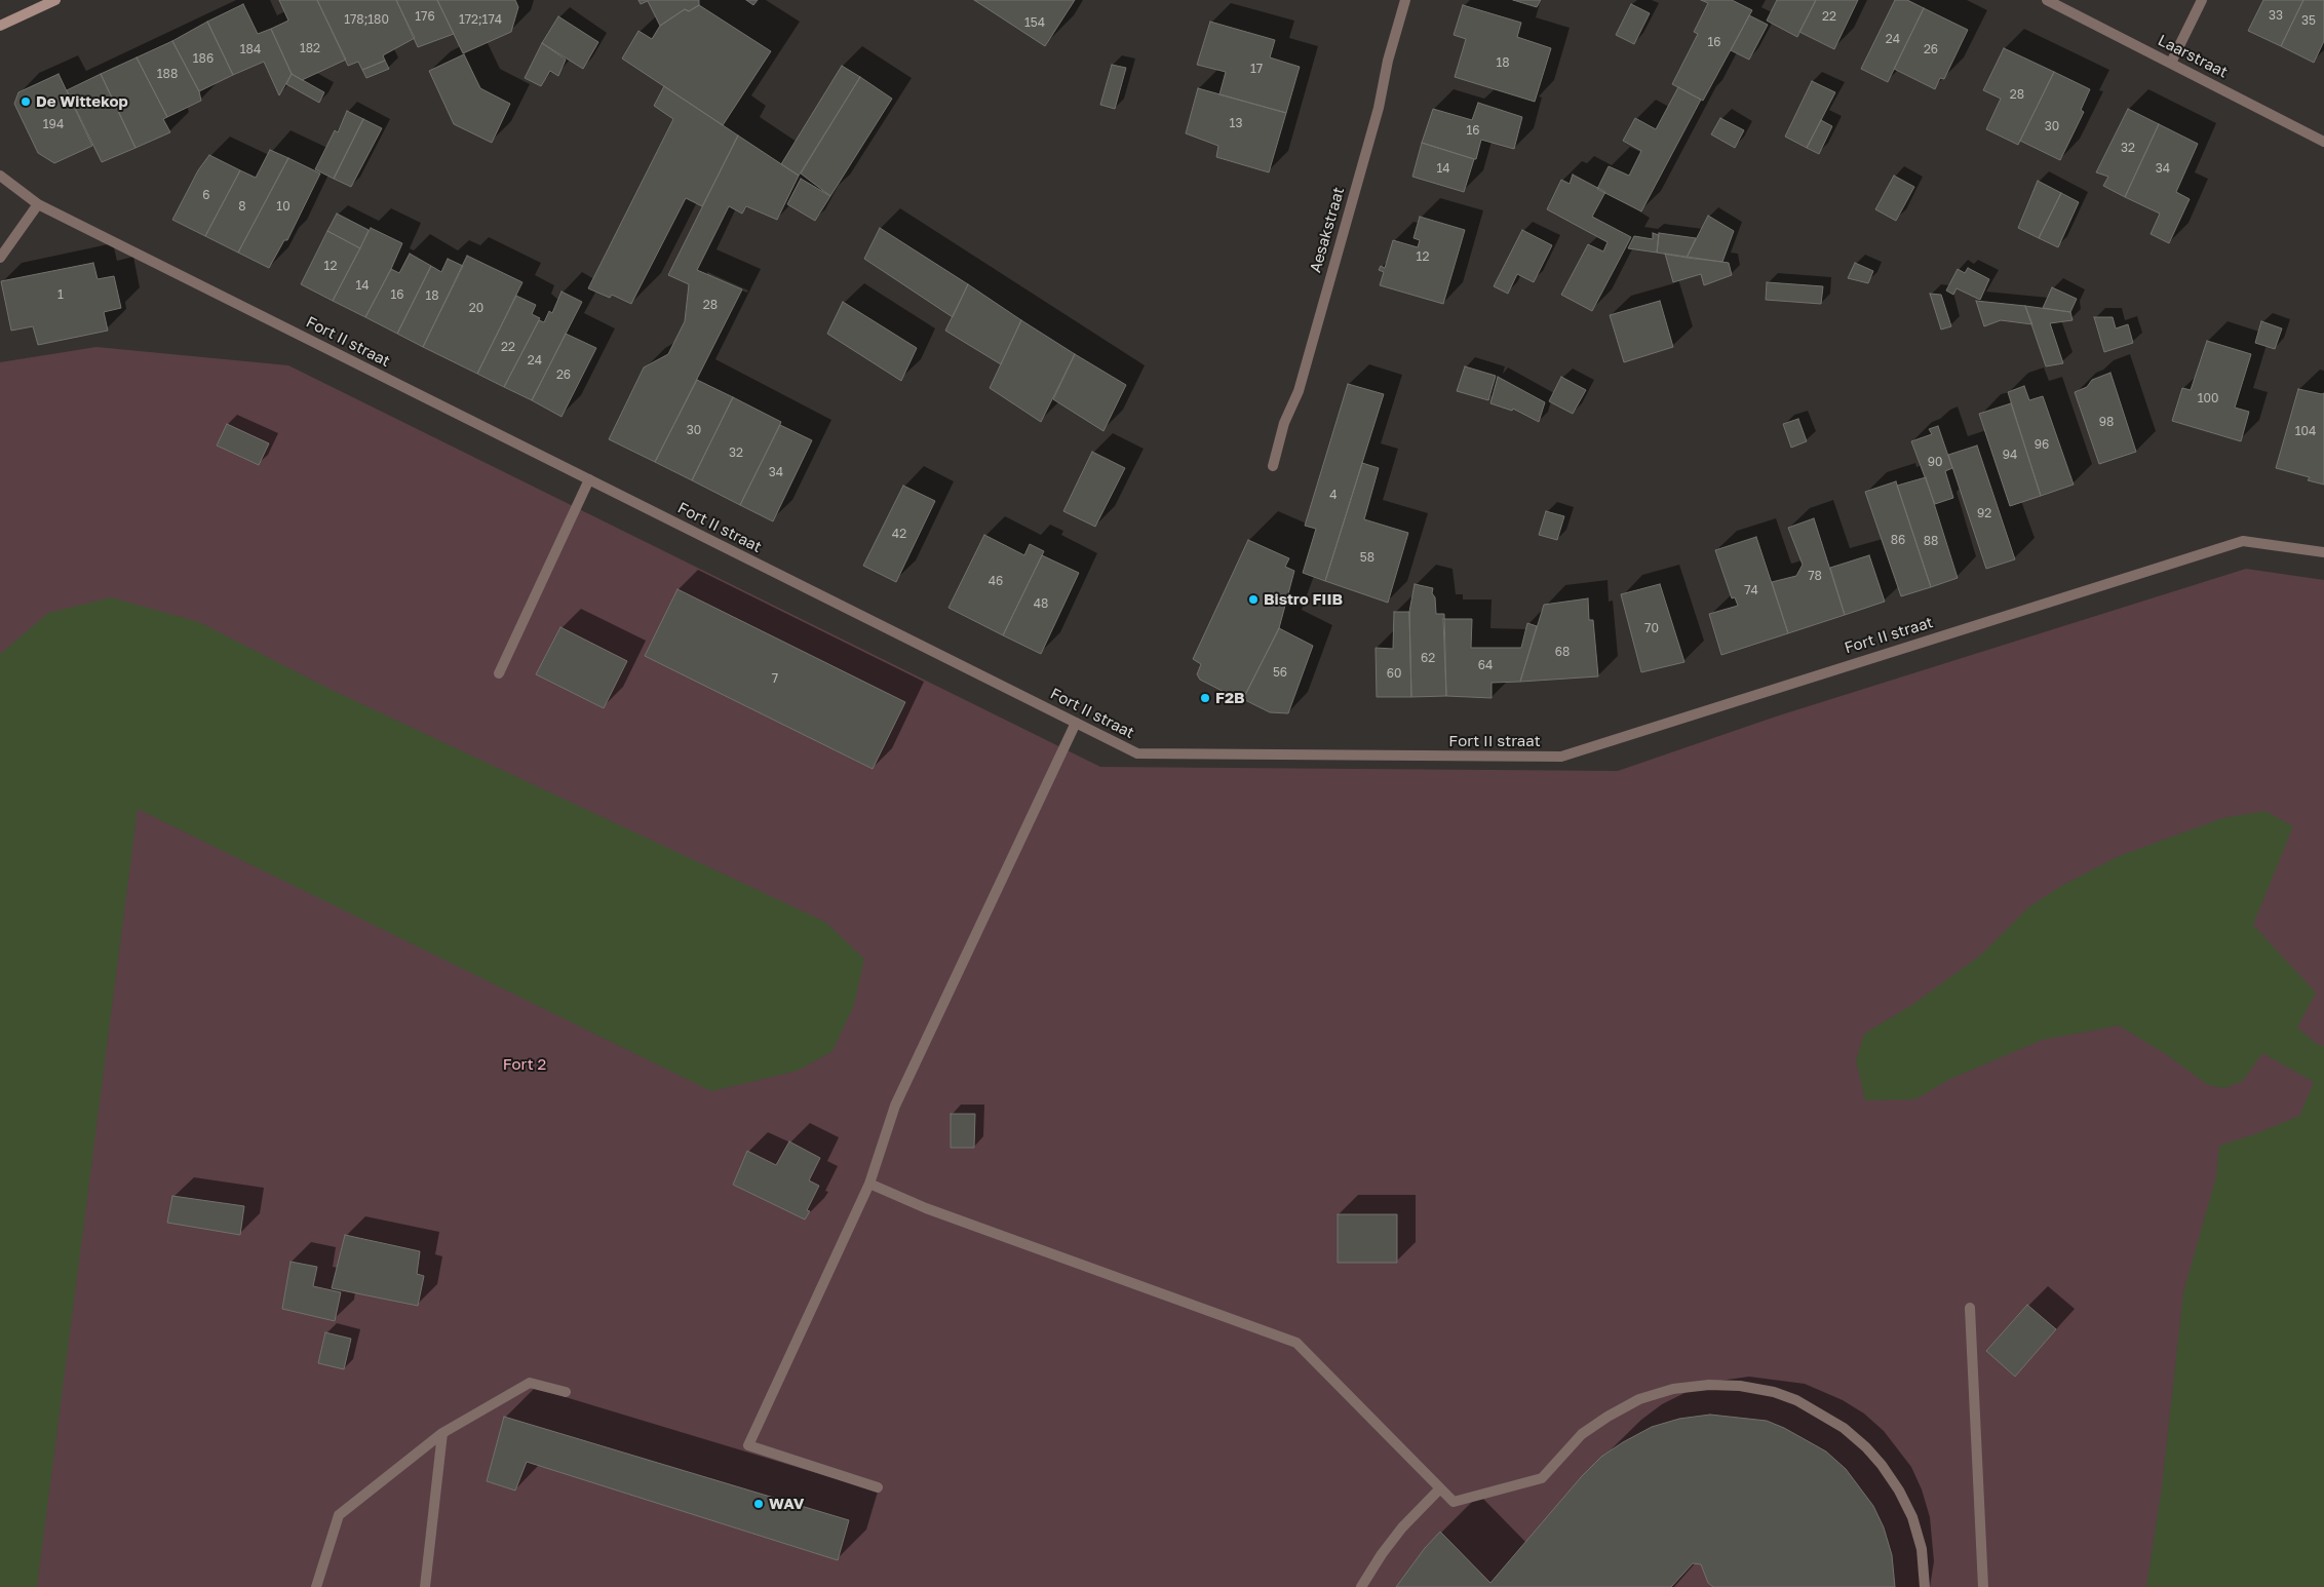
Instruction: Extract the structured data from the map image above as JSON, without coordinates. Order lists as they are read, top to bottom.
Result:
{
  "streets": {
    "street": ["Laarstraat", "Aesakstraat", "Fort II straat"]
  },
  "parks": ["Fort 2"],
  "places": [
    "De Wittekop",
    "Bistro FIIB",
    "F2B",
    "WAV"
  ],
  "house_numbers": [
    "33",
    "176",
    "22",
    "178;180",
    "172;174",
    "35",
    "154",
    "24",
    "16",
    "182",
    "184",
    "26",
    "186",
    "18",
    "17",
    "188",
    "28",
    "13",
    "194",
    "30",
    "16",
    "32",
    "14",
    "34",
    "6",
    "8",
    "10",
    "12",
    "12",
    "14",
    "1",
    "16",
    "18",
    "28",
    "20",
    "22",
    "24",
    "26",
    "100",
    "98",
    "30",
    "104",
    "96",
    "32",
    "94",
    "90",
    "34",
    "4",
    "92",
    "42",
    "86",
    "88",
    "58",
    "78",
    "46",
    "74",
    "48",
    "70",
    "68",
    "62",
    "64",
    "56",
    "60",
    "7"
  ]
}
